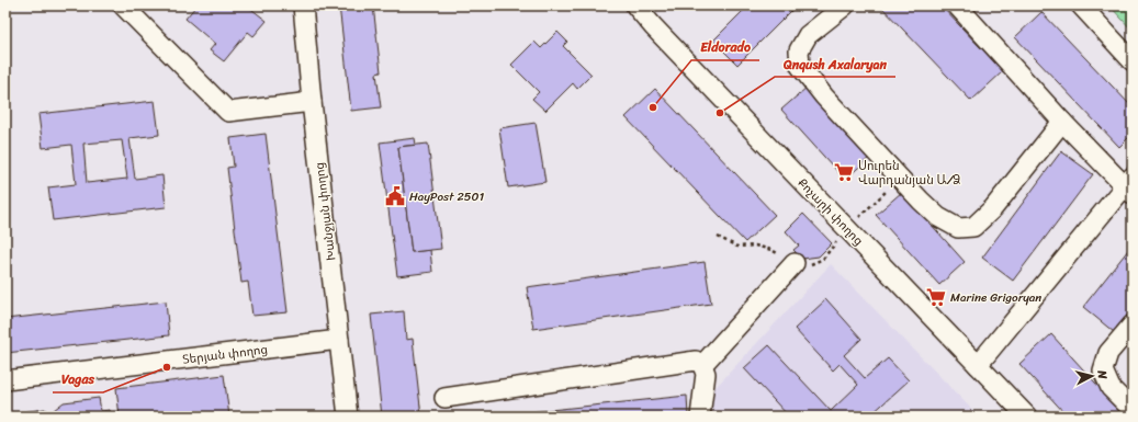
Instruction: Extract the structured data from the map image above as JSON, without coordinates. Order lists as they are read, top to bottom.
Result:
{
  "streets": {
    "street": ["Խանջյան փողոց", "Քոչարի փողոց", "Տերյան փողոց"]
  },
  "crossings": [
    ["Խանջյան փողոց", "Տերյան փողոց"]
  ],
  "places": {
    "other": ["Eldorado", "Qnqush Axalaryan", "Vagas"],
    "supermarket": ["Սուրեն Վարդանյան Ա/Ձ", "Marine Grigoryan"],
    "public building": ["HayPost 2501"]
  },
  "north": "right"
}
